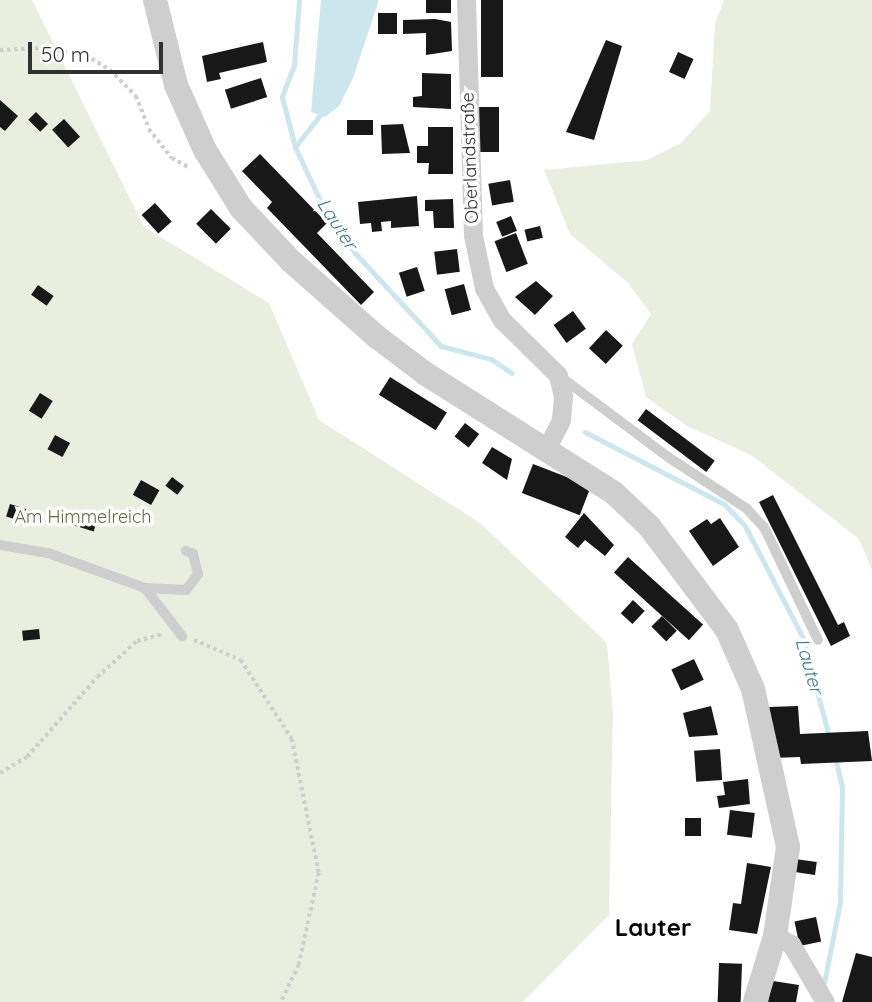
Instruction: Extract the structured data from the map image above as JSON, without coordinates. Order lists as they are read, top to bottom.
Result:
{
  "streets": {
    "street": ["Oberlandstraße"]
  },
  "districts": ["Lauter"],
  "water": ["Lauter"],
  "parks": ["Am Himmelreich"],
  "scale_bar": "50 m"
}
